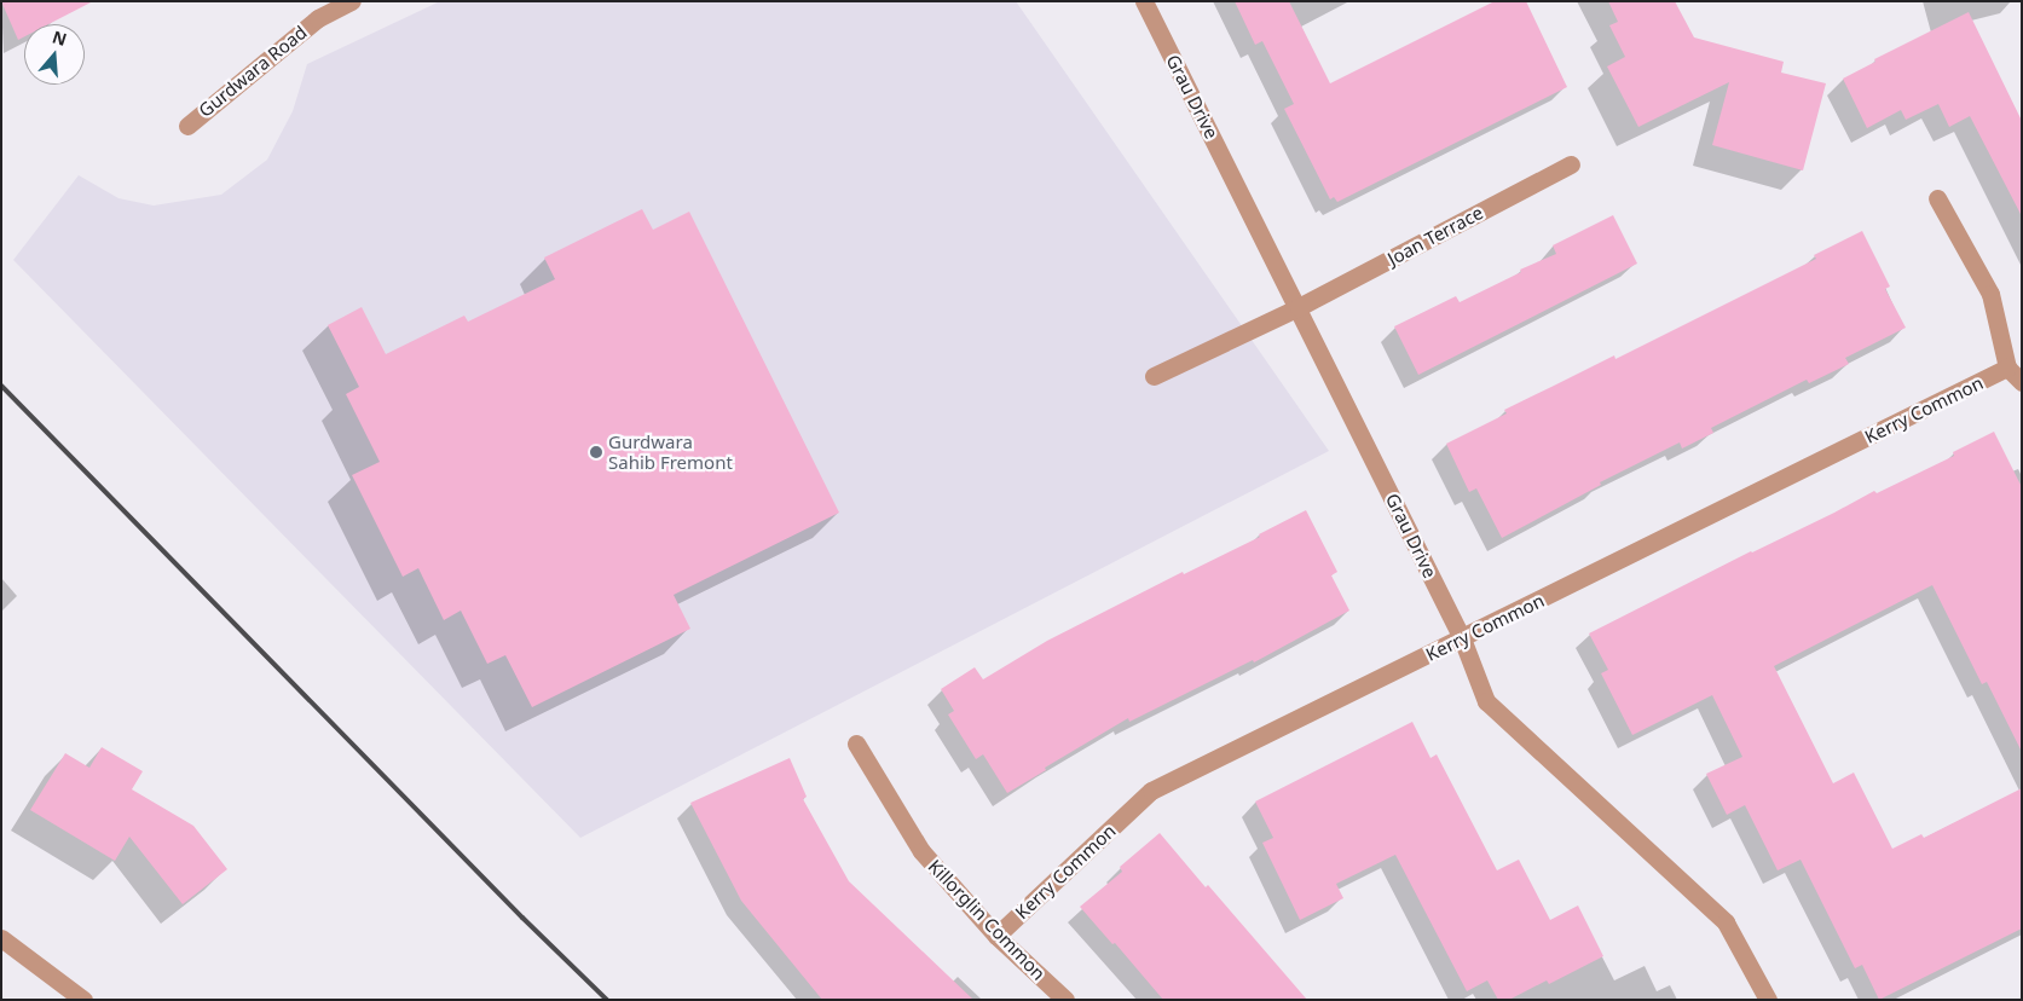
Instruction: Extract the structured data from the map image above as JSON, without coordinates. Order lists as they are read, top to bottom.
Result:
{
  "streets": {
    "street": [
      "Gurdwara Road",
      "Grau Drive",
      "Joan Terrace",
      "Kerry Common",
      "Killorglin Common"
    ]
  },
  "crossings": [
    ["Grau Drive", "Joan Terrace"],
    ["Grau Drive", "Kerry Common"],
    ["Kerry Common", "Killorglin Common"]
  ],
  "places": ["Gurdwara Sahib Fremont"],
  "north": "top"
}
